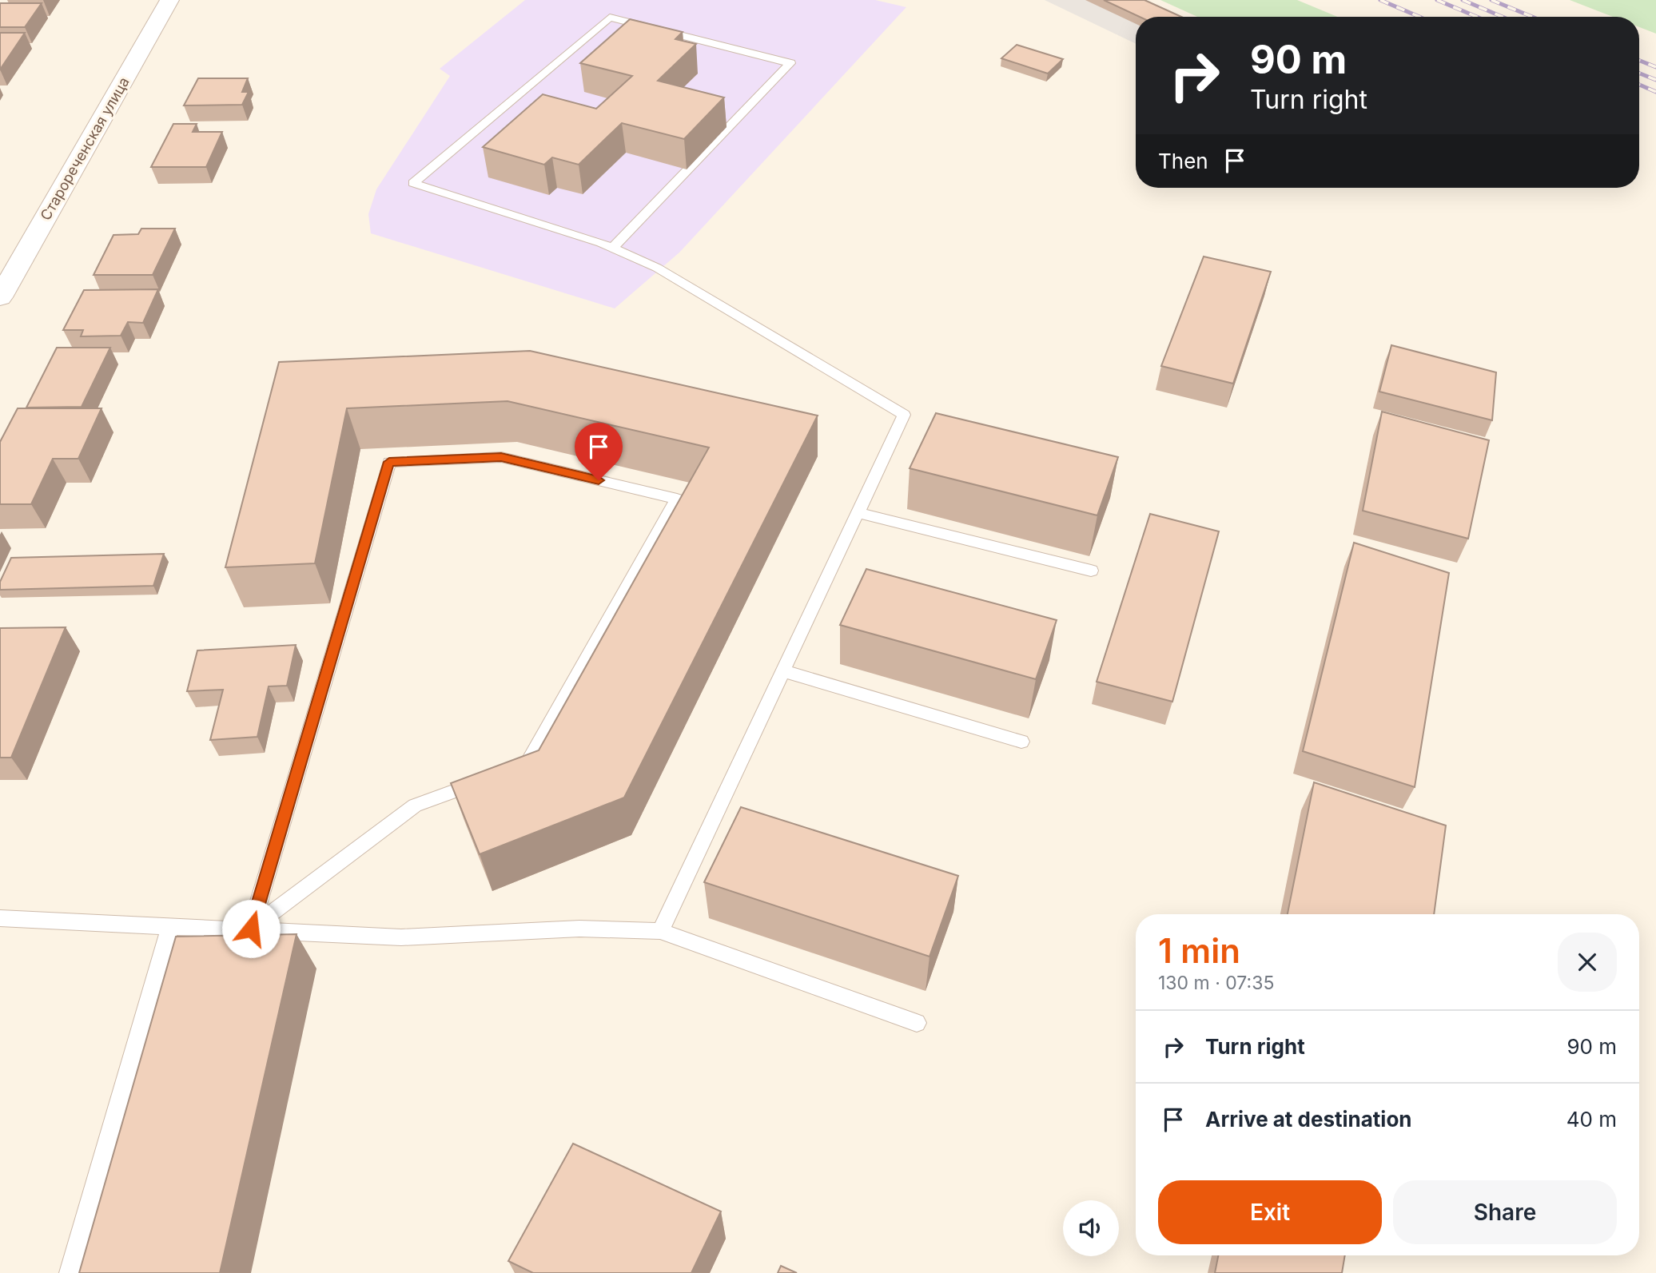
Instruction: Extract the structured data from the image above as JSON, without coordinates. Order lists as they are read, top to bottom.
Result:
{
  "streets": {
    "street": ["Старореченская улица"]
  },
  "page": {
    "turn": ["90 m", "Turn right"],
    "then": "Then",
    "heading": ["1 min", "130 m · 07:35"],
    "list": [
      {
        "name": "Turn right",
        "value": "90 m"
      },
      {
        "name": "Arrive at destination",
        "value": "40 m"
      }
    ],
    "buttons": ["Exit", "Share"]
  }
}
